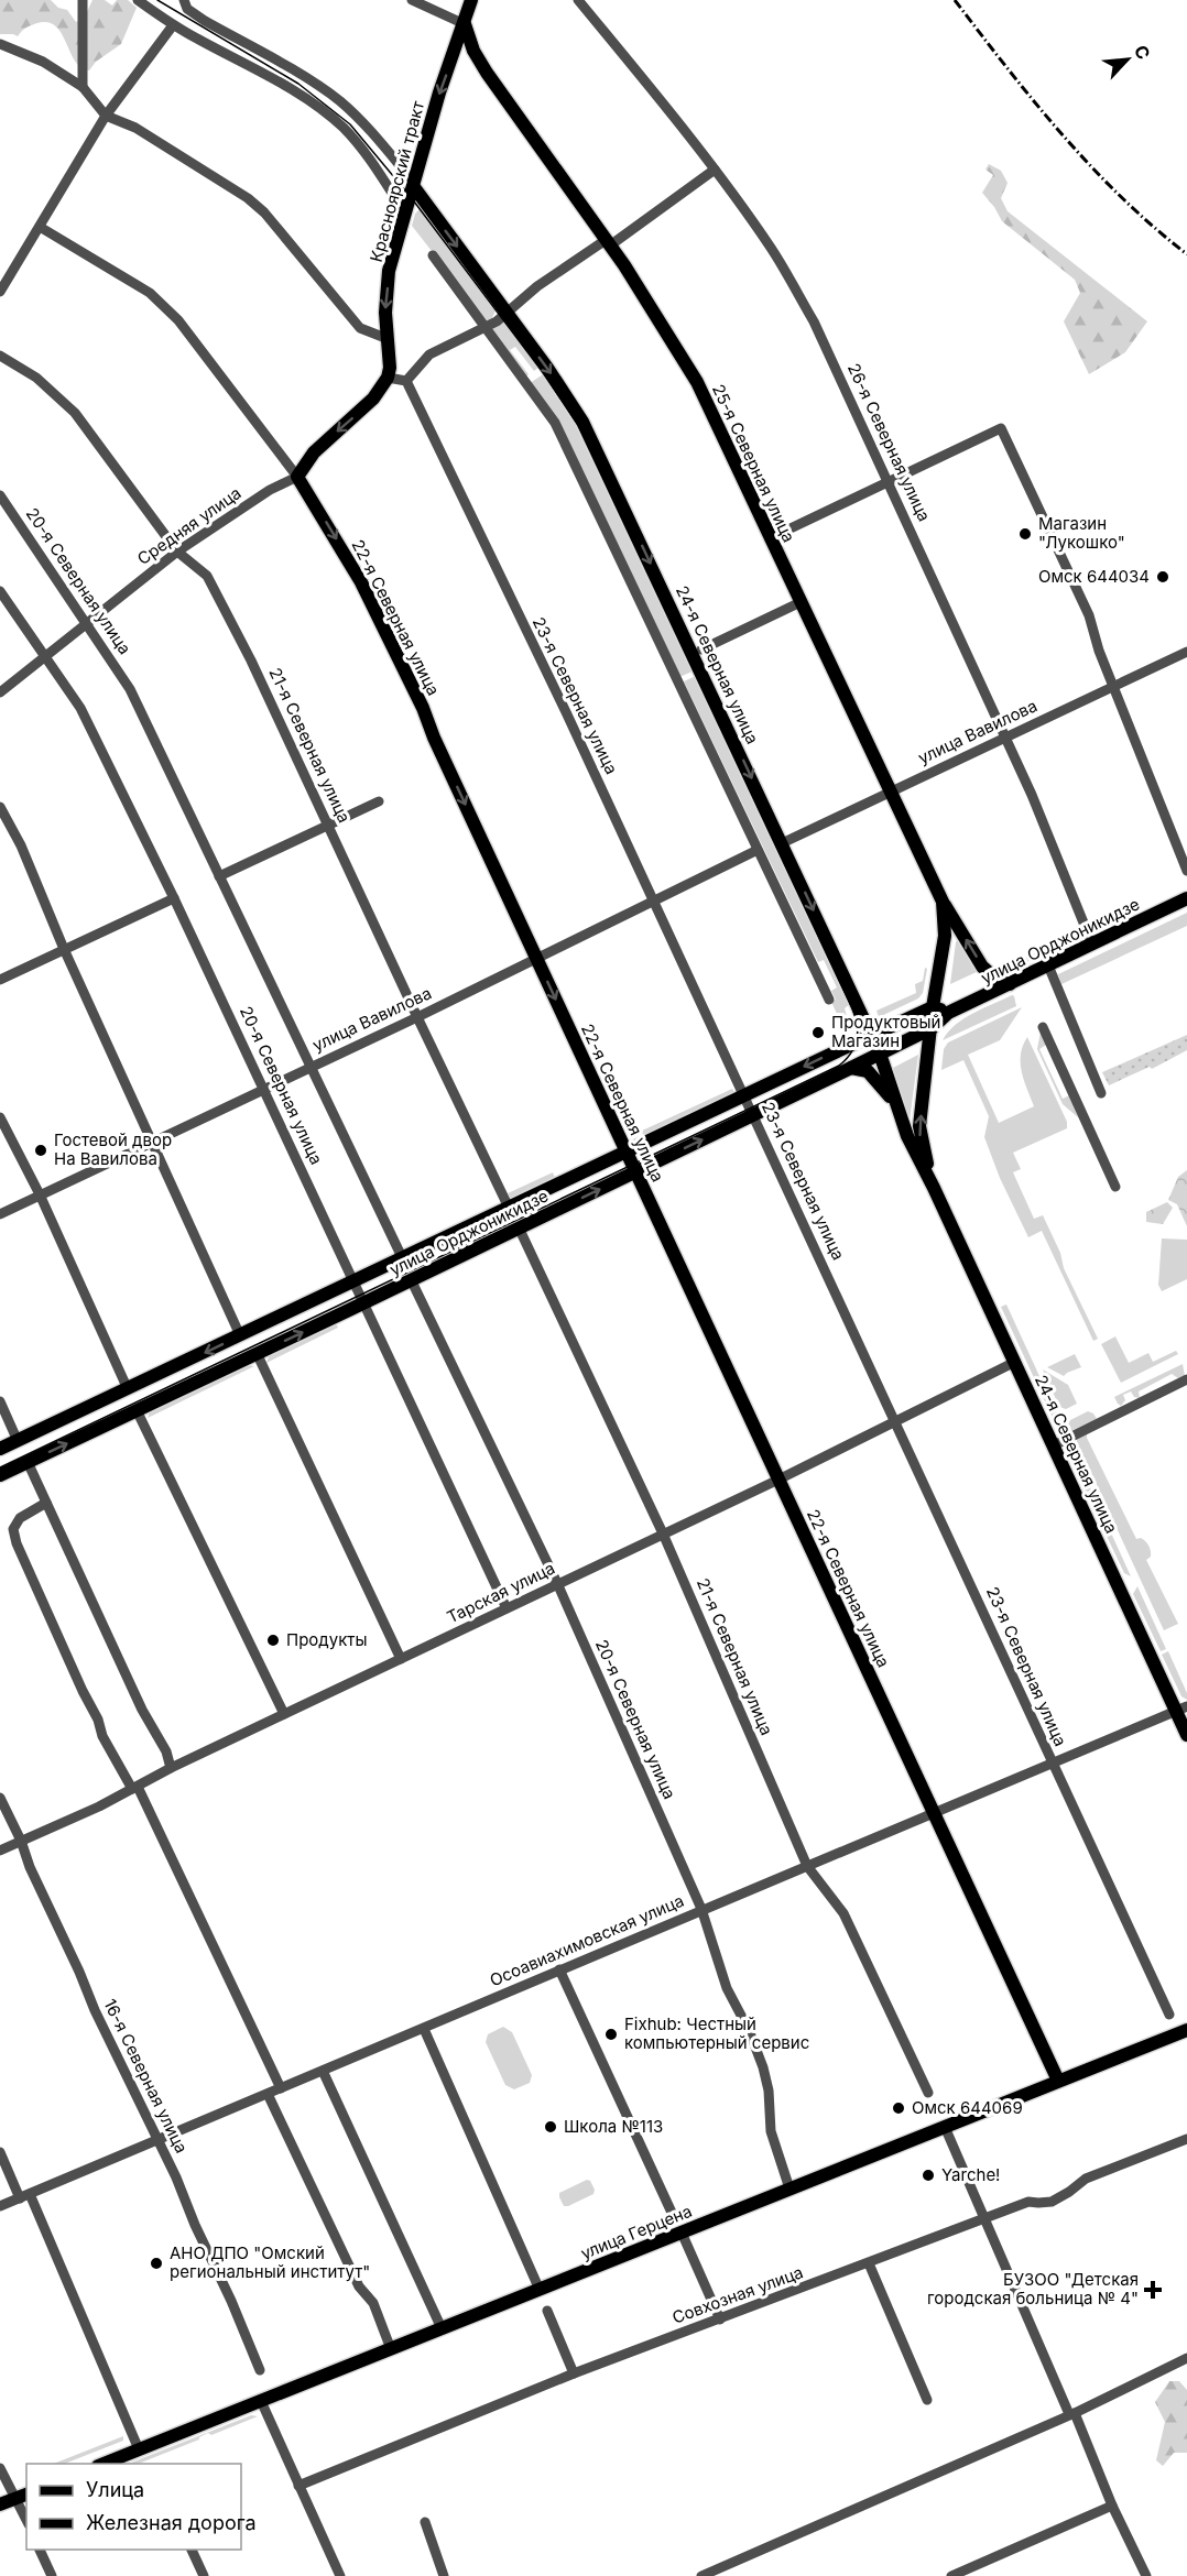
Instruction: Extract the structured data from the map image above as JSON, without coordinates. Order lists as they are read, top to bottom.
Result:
{
  "streets": {
    "main road": [
      "Красноярский тракт",
      "25-я Северная улица",
      "Средняя улица",
      "22-я Северная улица",
      "24-я Северная улица",
      "улица Орджоникидзе",
      "улица Герцена"
    ],
    "street": [
      "26-я Северная улица",
      "20-я Северная улица",
      "23-я Северная улица",
      "улица Вавилова",
      "21-я Северная улица",
      "Тарская улица",
      "Осоавиахимовская улица",
      "16-я Северная улица",
      "Совхозная улица"
    ]
  },
  "crossings": [
    ["Красноярский тракт", "25-я Северная улица"],
    ["Красноярский тракт", "Средняя улица"],
    ["Красноярский тракт", "24-я Северная улица"],
    ["26-я Северная улица", "улица Вавилова"],
    ["26-я Северная улица", "улица Орджоникидзе"],
    ["25-я Северная улица", "24-я Северная улица"],
    ["25-я Северная улица", "улица Вавилова"],
    ["25-я Северная улица", "улица Орджоникидзе"],
    ["Средняя улица", "20-я Северная улица"],
    ["Средняя улица", "22-я Северная улица"],
    ["Средняя улица", "21-я Северная улица"],
    ["20-я Северная улица", "улица Вавилова"],
    ["20-я Северная улица", "улица Орджоникидзе"],
    ["20-я Северная улица", "Тарская улица"],
    ["20-я Северная улица", "Осоавиахимовская улица"],
    ["20-я Северная улица", "улица Герцена"],
    ["22-я Северная улица", "улица Вавилова"],
    ["22-я Северная улица", "улица Орджоникидзе"],
    ["22-я Северная улица", "Тарская улица"],
    ["22-я Северная улица", "Осоавиахимовская улица"],
    ["22-я Северная улица", "улица Герцена"],
    ["24-я Северная улица", "улица Вавилова"],
    ["24-я Северная улица", "улица Орджоникидзе"],
    ["24-я Северная улица", "Тарская улица"],
    ["24-я Северная улица", "Осоавиахимовская улица"],
    ["23-я Северная улица", "улица Вавилова"],
    ["23-я Северная улица", "улица Орджоникидзе"],
    ["23-я Северная улица", "Тарская улица"],
    ["23-я Северная улица", "Осоавиахимовская улица"],
    ["улица Вавилова", "21-я Северная улица"],
    ["21-я Северная улица", "улица Орджоникидзе"],
    ["21-я Северная улица", "Тарская улица"],
    ["21-я Северная улица", "Осоавиахимовская улица"],
    ["Тарская улица", "16-я Северная улица"],
    ["Осоавиахимовская улица", "16-я Северная улица"]
  ],
  "one_way": ["Красноярский тракт", "22-я Северная улица"],
  "places": {
    "other": [
      "Магазин \"Лукошко\"",
      "Омск 644034",
      "Продуктовый Магазин",
      "Гостевой двор На Вавилова",
      "Продукты",
      "Fixhub: Честный компьютерный сервис",
      "Омск 644069",
      "Школа №113",
      "Yarche!",
      "АНО ДПО \"Омский региональный институт\""
    ],
    "health": ["БУЗОО \"Детская городская больница № 4\""]
  },
  "legend": ["Улица", "Железная дорога"],
  "north": "top right"
}
